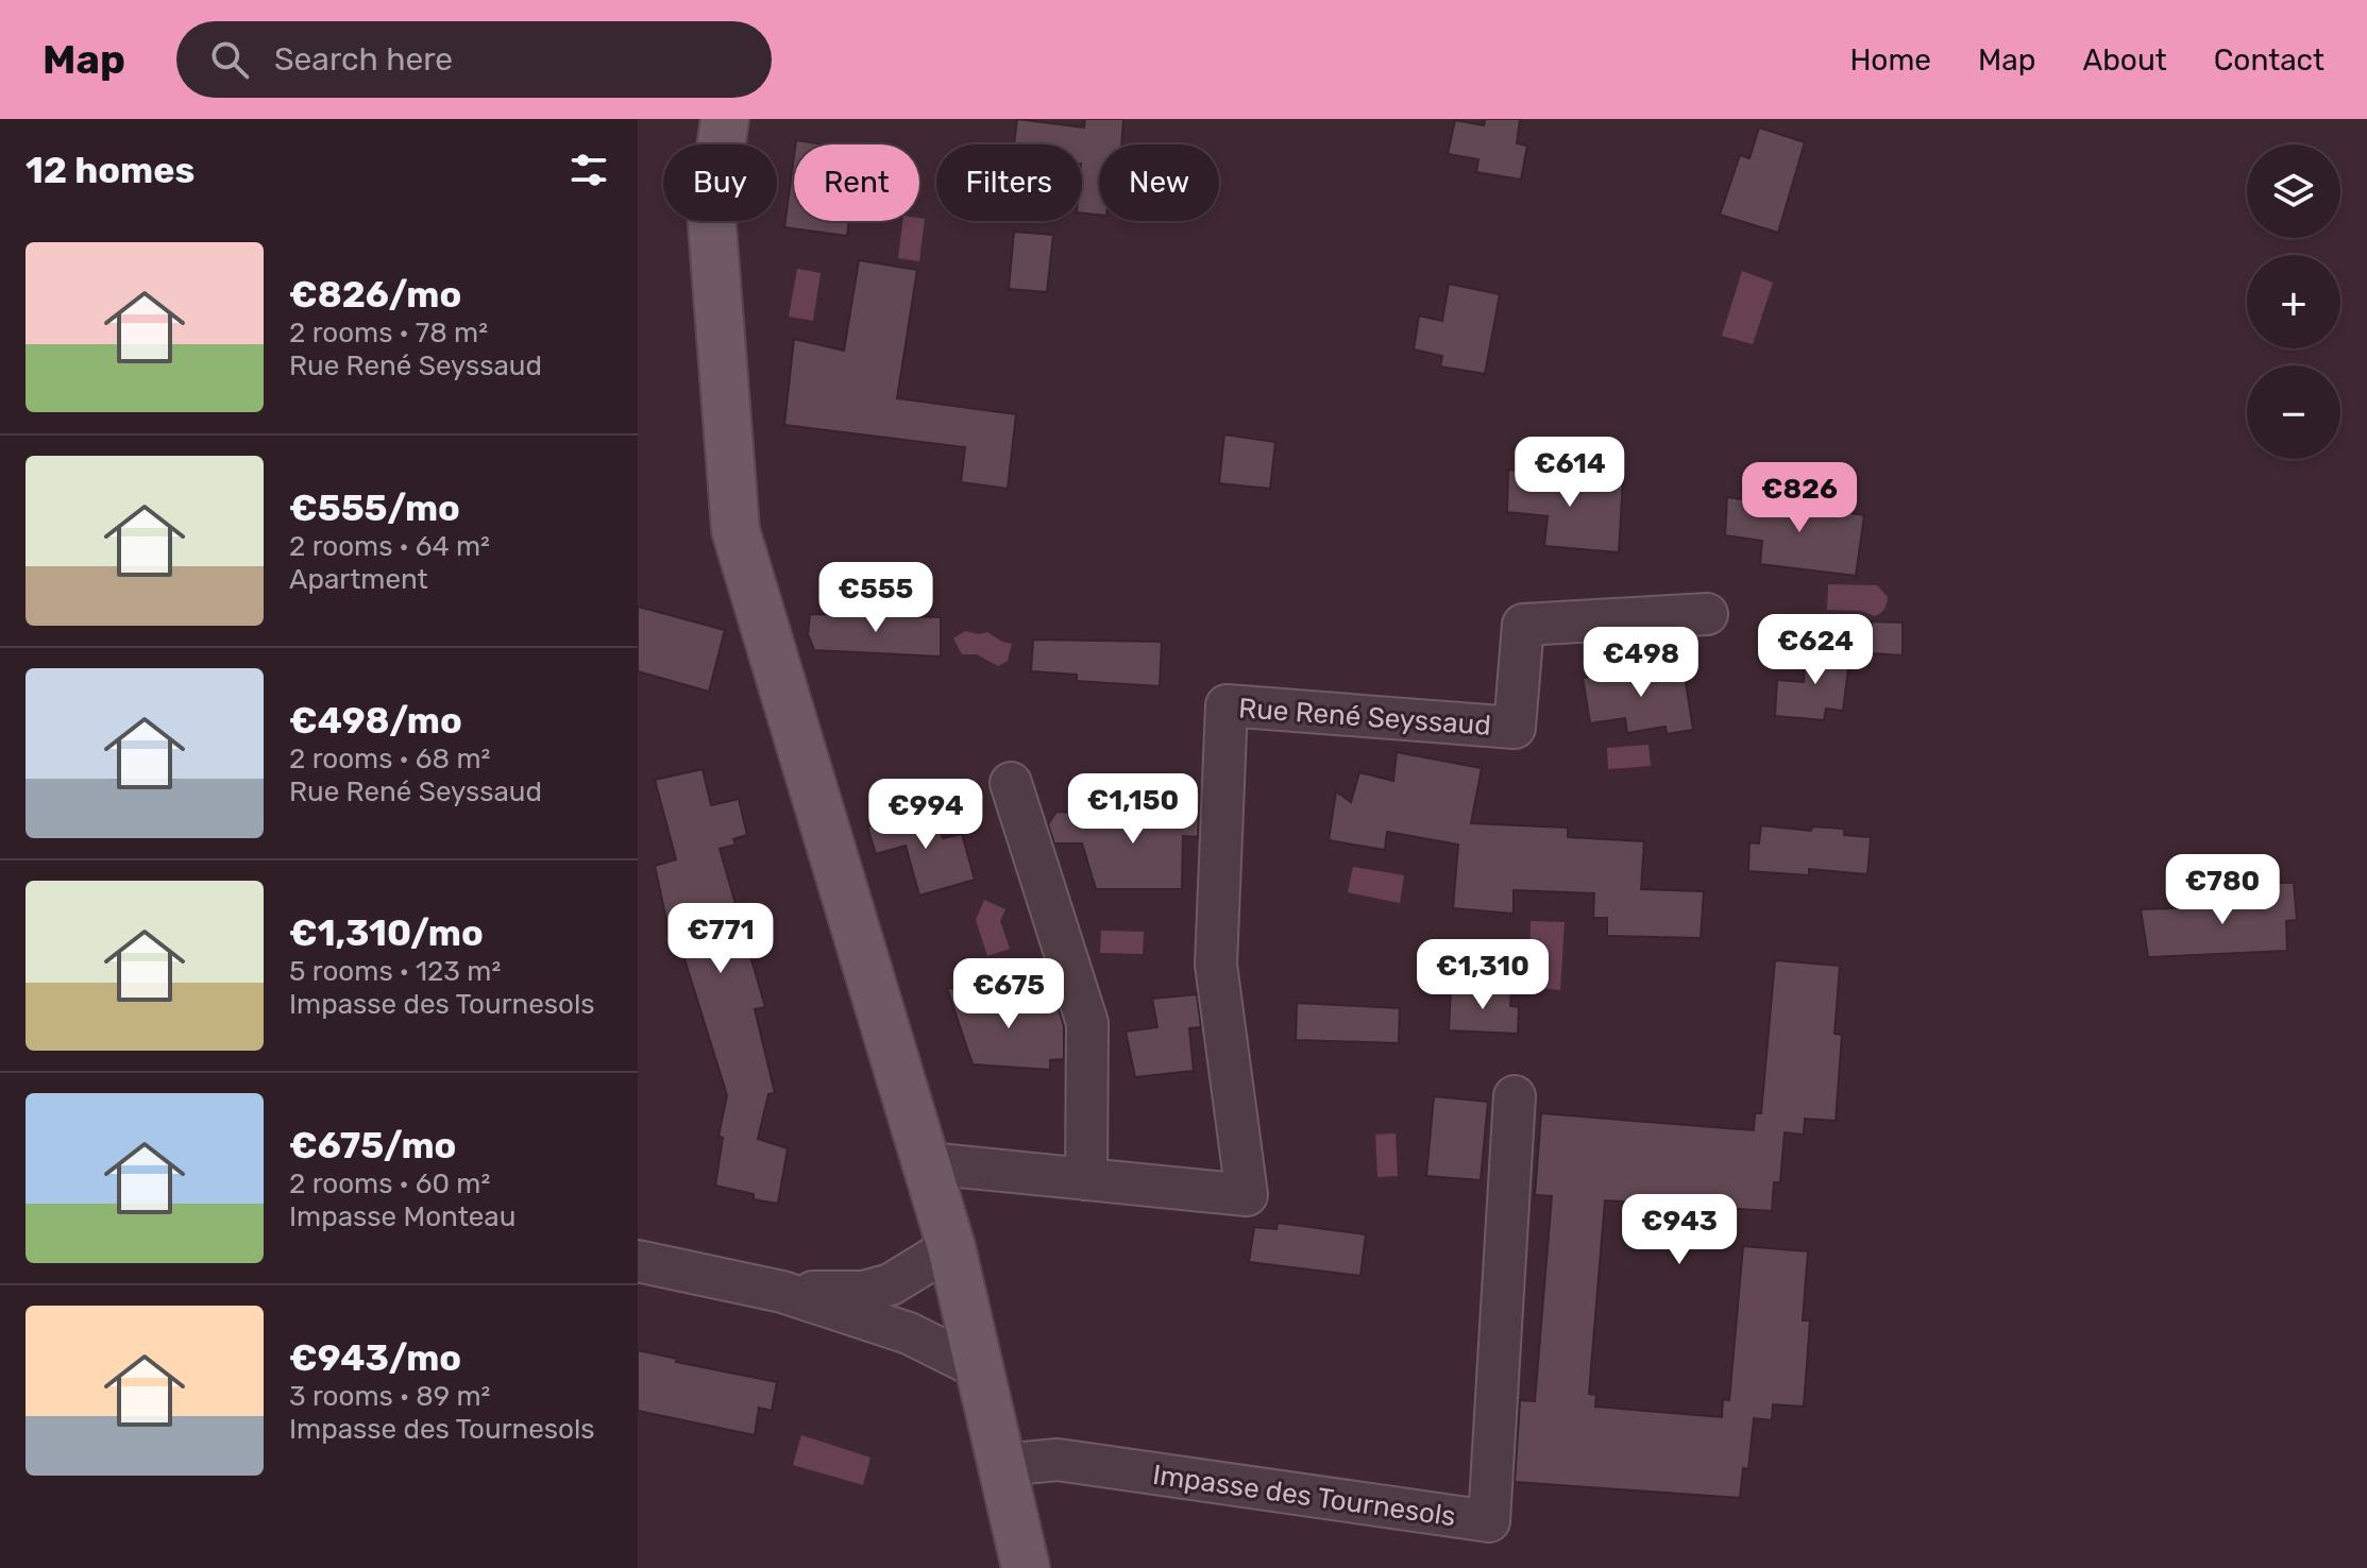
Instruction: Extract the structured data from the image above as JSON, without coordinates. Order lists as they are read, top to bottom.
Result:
{
  "streets": {
    "street": ["Rue René Seyssaud", "Impasse des Tournesols"]
  },
  "page": {
    "header": "Map",
    "search": "Search here",
    "nav": [
      "Home",
      "Map",
      "About",
      "Contact"
    ],
    "heading": "12 homes",
    "map_buttons": ["+", "−"],
    "chip": [
      "Buy",
      "Rent",
      "Filters",
      "New"
    ],
    "list": [
      {
        "name": "€826/mo",
        "note": "2 rooms · 78 m² · Rue René Seyssaud"
      },
      {
        "name": "€555/mo",
        "note": "2 rooms · 64 m² · Apartment"
      },
      {
        "name": "€498/mo",
        "note": "2 rooms · 68 m² · Rue René Seyssaud"
      },
      {
        "name": "€1,310/mo",
        "note": "5 rooms · 123 m² · Impasse des Tournesols"
      },
      {
        "name": "€675/mo",
        "note": "2 rooms · 60 m² · Impasse Monteau"
      },
      {
        "name": "€943/mo",
        "note": "3 rooms · 89 m² · Impasse des Tournesols"
      }
    ],
    "price": [
      "€614",
      "€826",
      "€555",
      "€624",
      "€498",
      "€1,150",
      "€994",
      "€780",
      "€771",
      "€1,310",
      "€675",
      "€943"
    ]
  }
}
